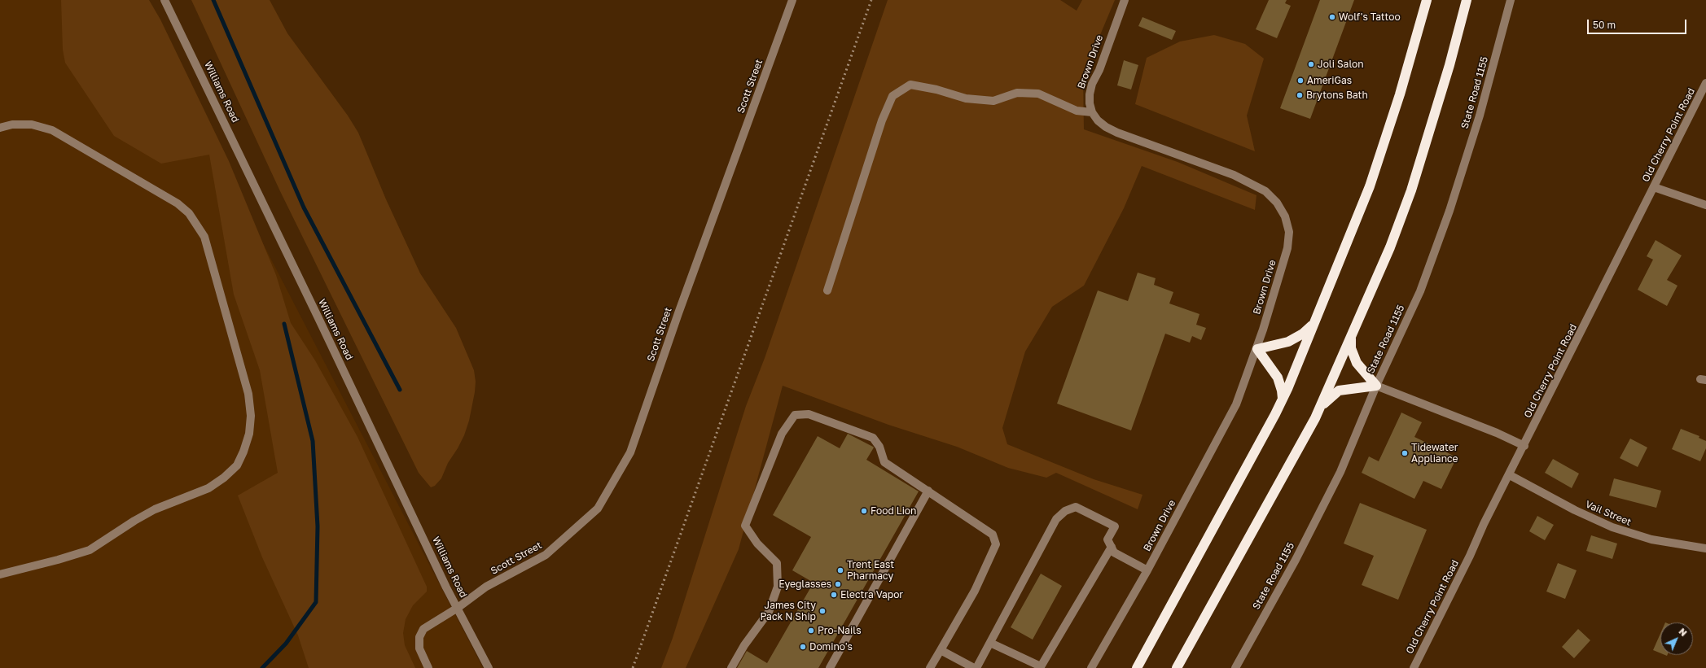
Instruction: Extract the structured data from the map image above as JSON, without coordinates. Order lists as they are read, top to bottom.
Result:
{
  "streets": {
    "street": [
      "Brown Drive",
      "Scott Street",
      "Williams Road",
      "State Road 1155",
      "Old Cherry Point Road",
      "Vail Street"
    ]
  },
  "crossings": [
    ["Scott Street", "Williams Road"],
    ["Old Cherry Point Road", "Vail Street"]
  ],
  "places": [
    "Wolf's Tattoo",
    "Joli Salon",
    "AmeriGas",
    "Brytons Bath",
    "Tidewater Appliance",
    "Food Lion",
    "Trent East Pharmacy",
    "Eyeglasses",
    "Electra Vapor",
    "James City Pack N Ship",
    "Pro-Nails",
    "Domino's"
  ],
  "scale_bar": "50 m",
  "north": "top right"
}
